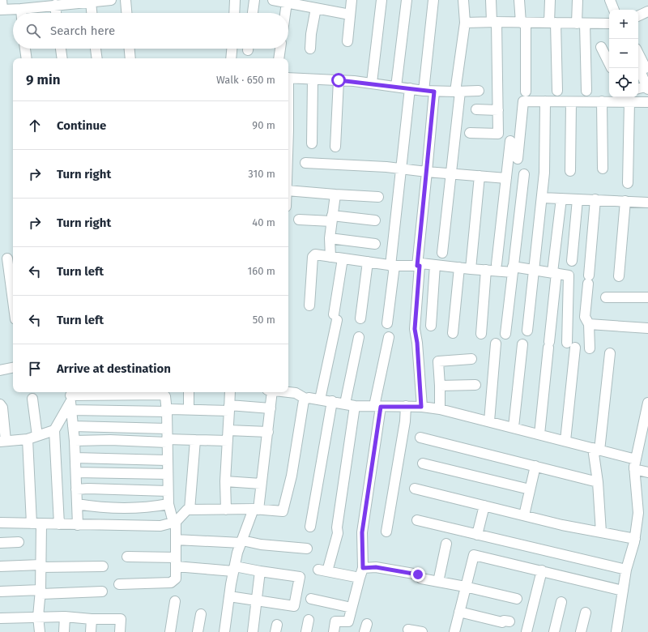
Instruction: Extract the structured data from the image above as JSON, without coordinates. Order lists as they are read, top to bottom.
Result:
{
  "page": {
    "map_buttons": ["+", "−"],
    "search": "Search here",
    "heading": ["9 min", "Walk · 650 m"],
    "list": [
      ["Continue", "90 m"],
      ["Turn right", "310 m"],
      ["Turn right", "40 m"],
      ["Turn left", "160 m"],
      ["Turn left", "50 m"],
      "Arrive at destination"
    ]
  }
}
